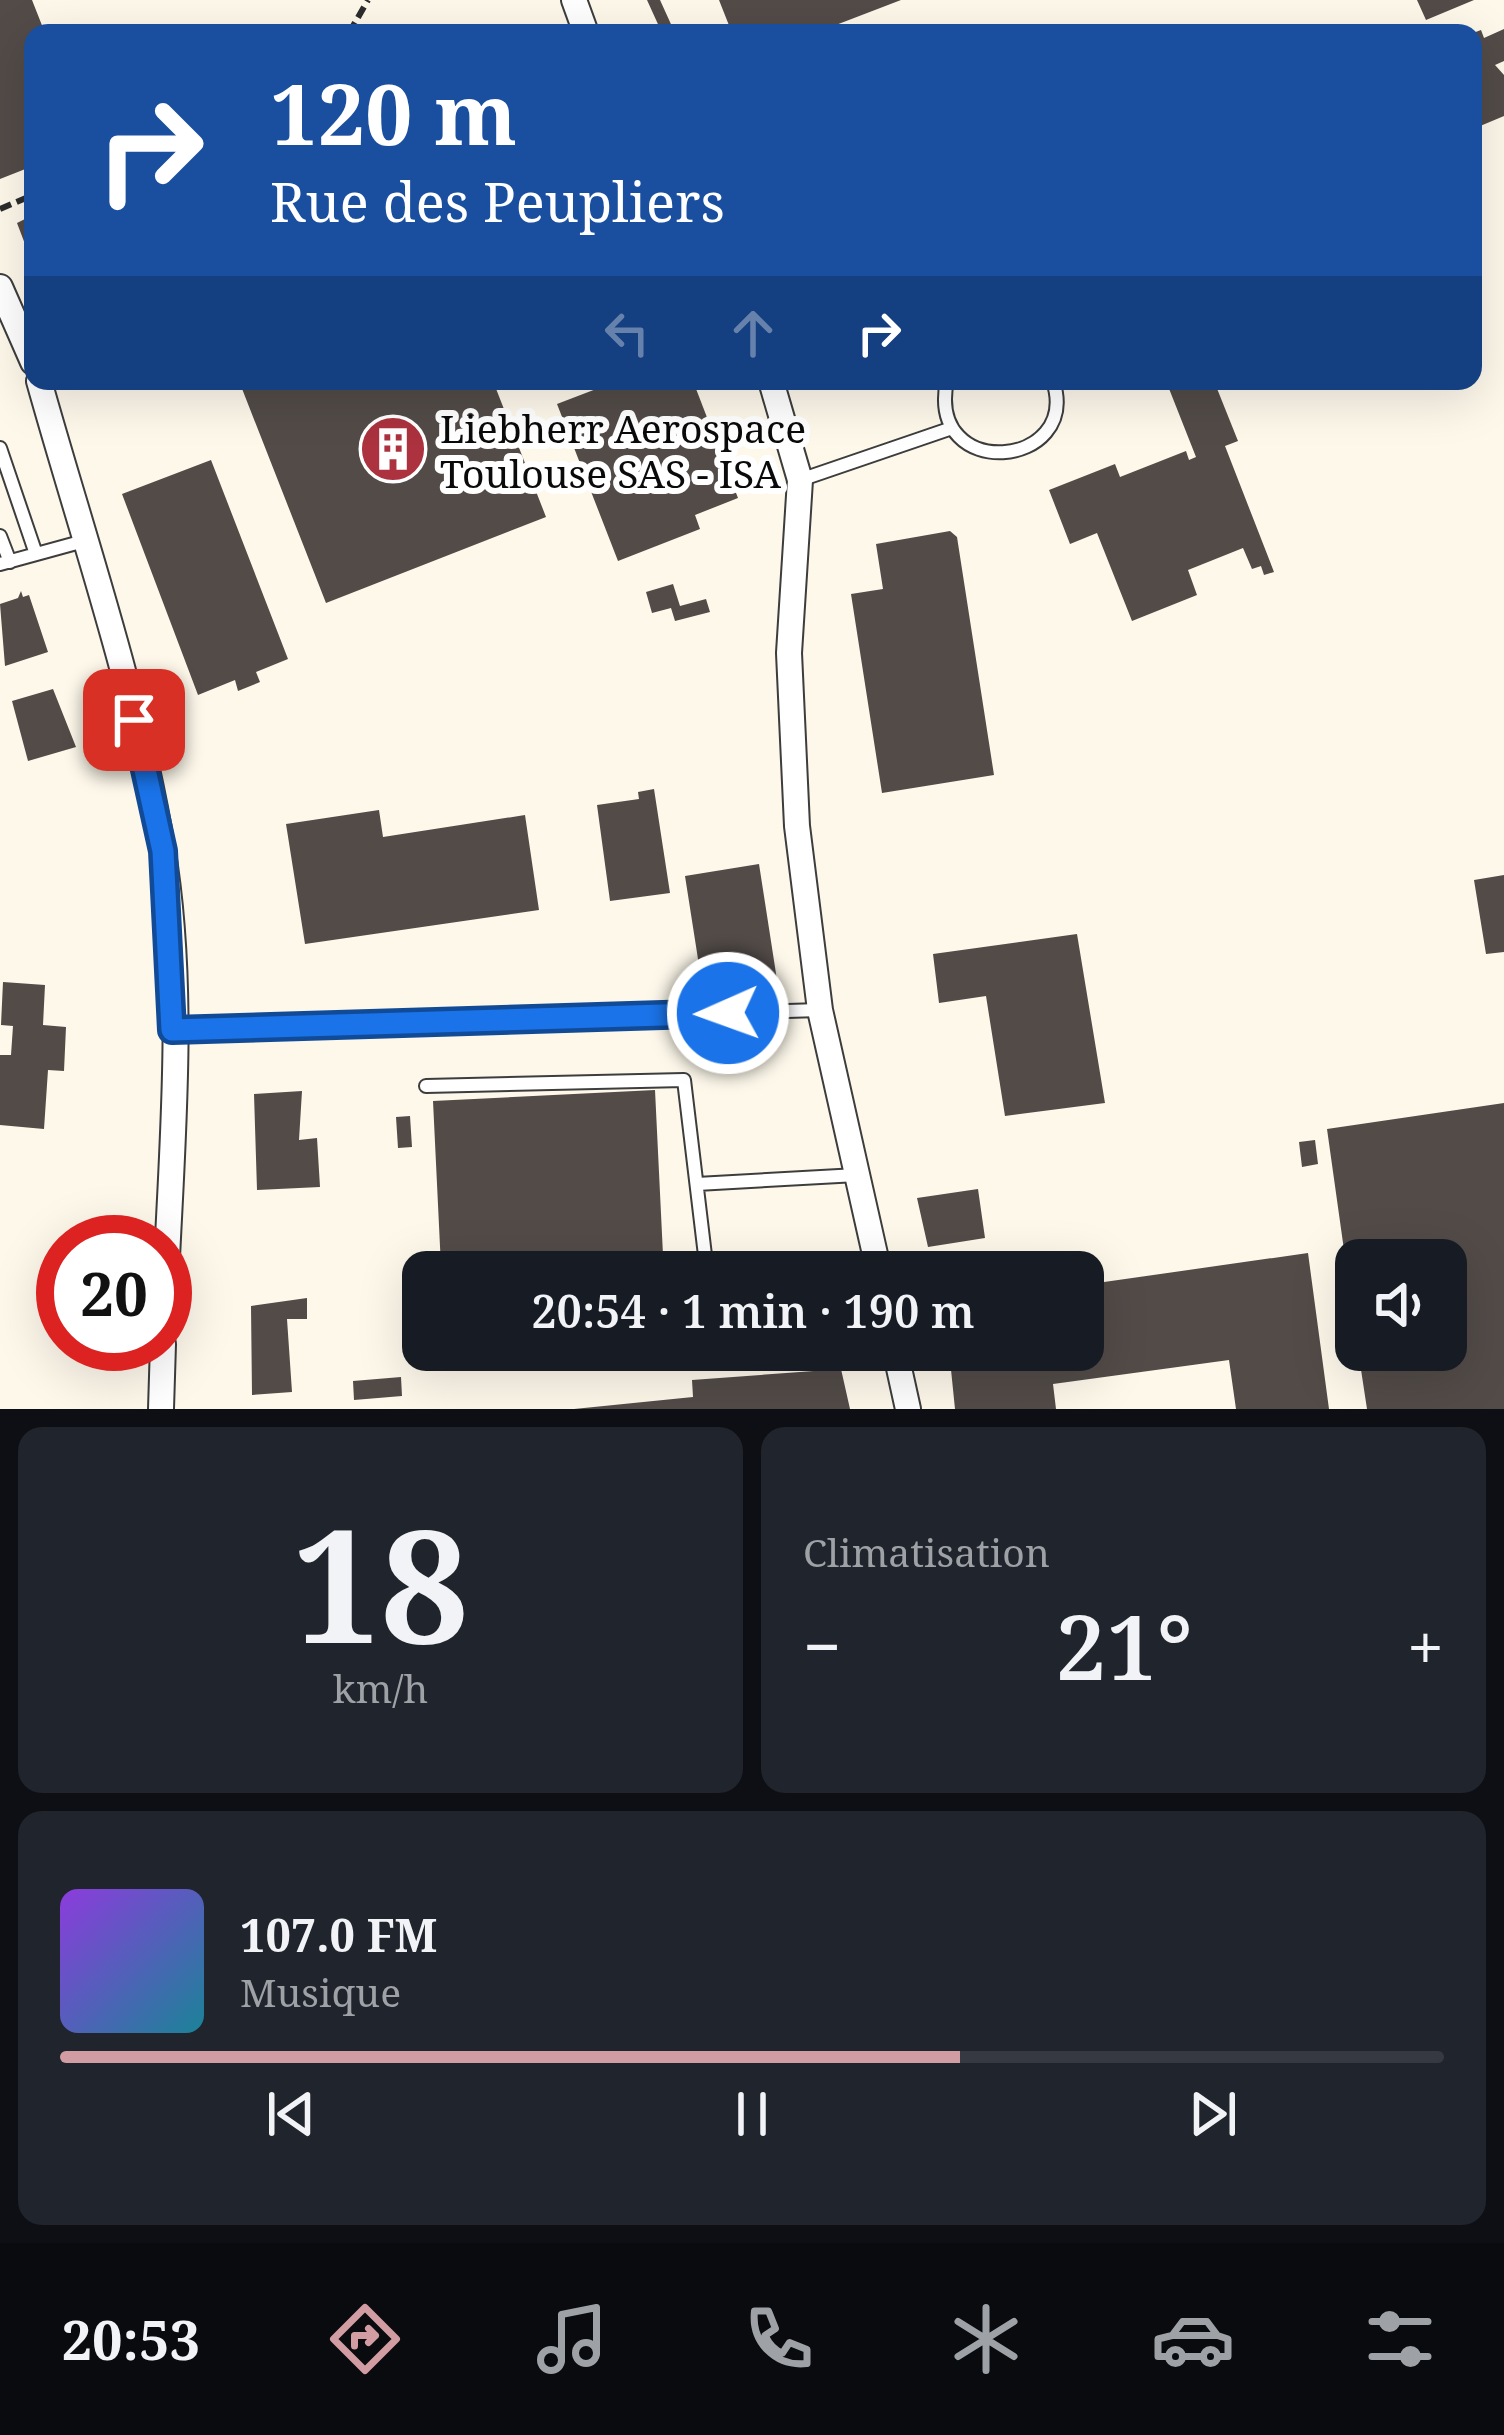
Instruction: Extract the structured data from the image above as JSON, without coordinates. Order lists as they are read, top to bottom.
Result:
{
  "places": {
    "building": ["Liebherr Aerospace Toulouse SAS - ISA"]
  },
  "page": {
    "turn": ["120 m", "Rue des Peupliers"],
    "limit": "20",
    "trip": "20:54 · 1 min · 190 m",
    "tile": [
      ["18", "km/h"],
      "Climatisation"
    ],
    "heat": ["−", "21°", "+"],
    "song": ["107.0 FM", "Musique"],
    "tabs": "20:53"
  }
}
